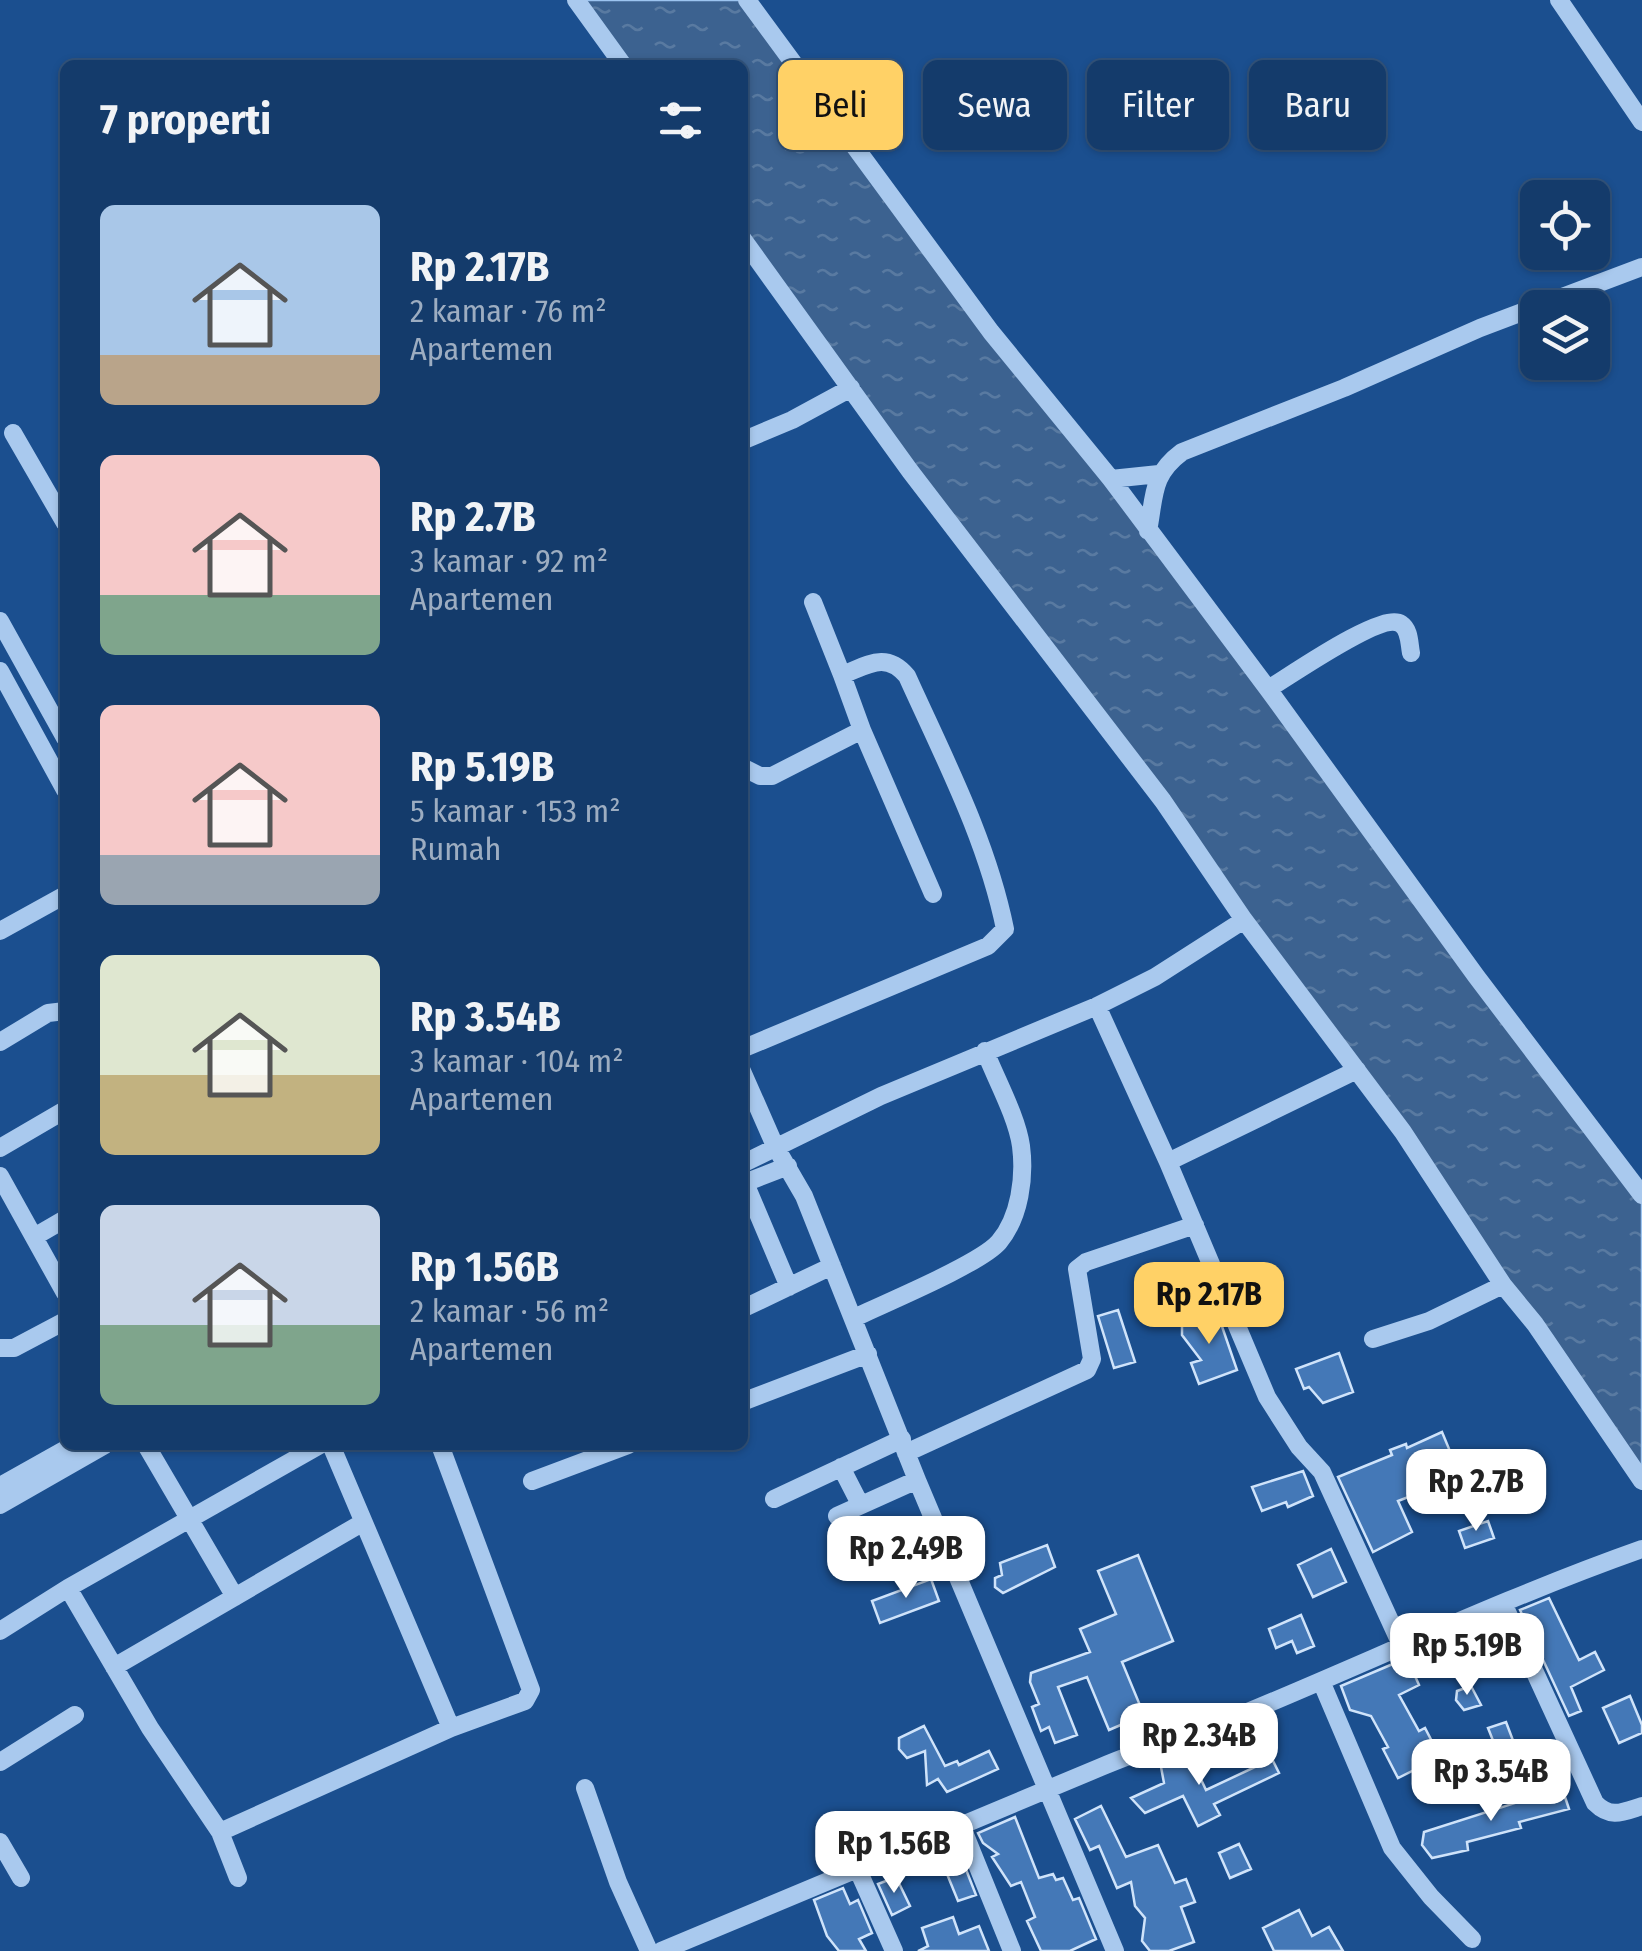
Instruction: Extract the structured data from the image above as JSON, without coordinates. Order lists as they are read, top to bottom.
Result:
{
  "page": {
    "chip": [
      "Beli",
      "Sewa",
      "Filter",
      "Baru"
    ],
    "heading": "7 properti",
    "list": [
      {
        "name": "Rp 2.17B",
        "note": "2 kamar · 76 m² · Apartemen"
      },
      {
        "name": "Rp 2.7B",
        "note": "3 kamar · 92 m² · Apartemen"
      },
      {
        "name": "Rp 5.19B",
        "note": "5 kamar · 153 m² · Rumah"
      },
      {
        "name": "Rp 3.54B",
        "note": "3 kamar · 104 m² · Apartemen"
      },
      {
        "name": "Rp 1.56B",
        "note": "2 kamar · 56 m² · Apartemen"
      }
    ],
    "price": [
      "Rp 2.17B",
      "Rp 2.7B",
      "Rp 2.49B",
      "Rp 5.19B",
      "Rp 2.34B",
      "Rp 3.54B",
      "Rp 1.56B"
    ]
  }
}
